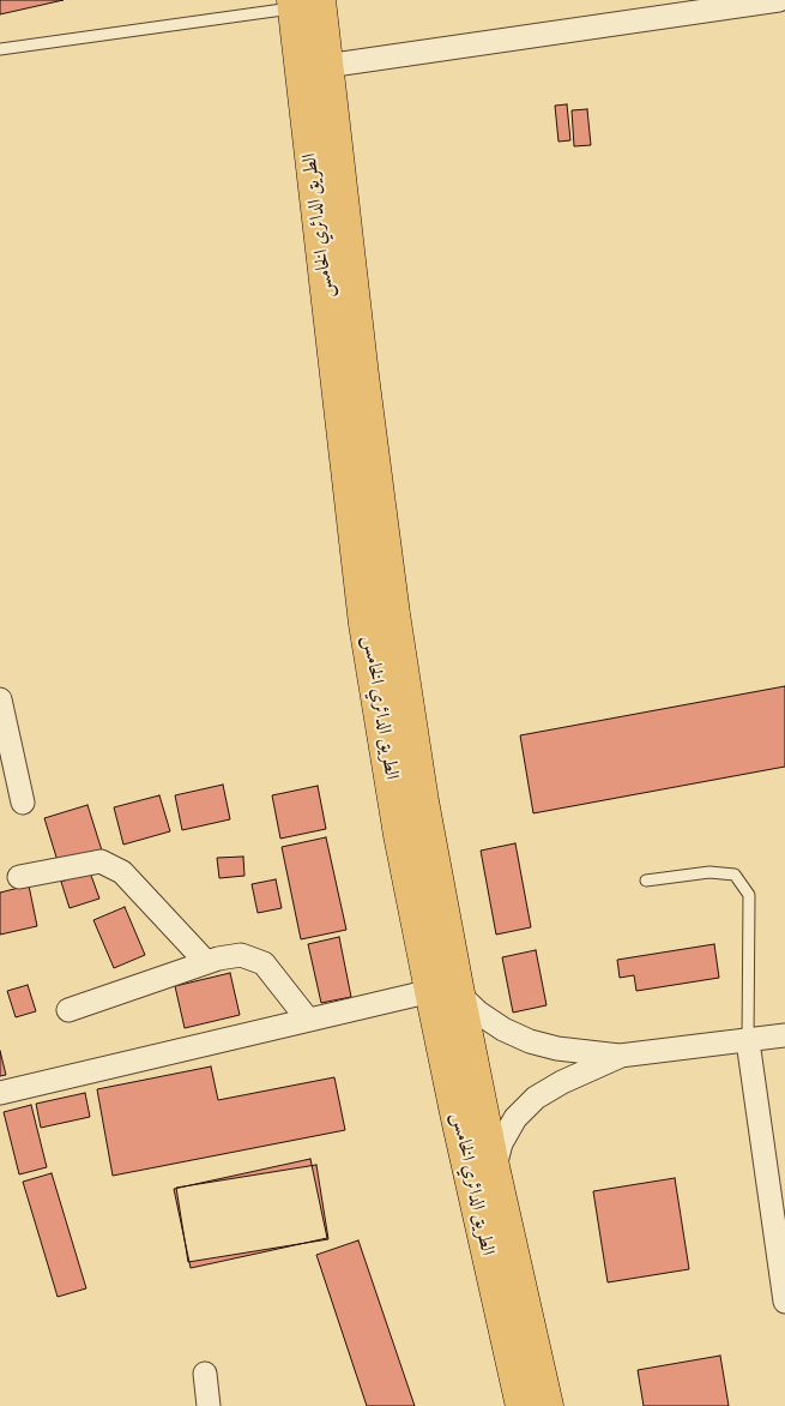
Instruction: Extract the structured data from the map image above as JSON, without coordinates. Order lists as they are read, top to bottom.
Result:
{
  "streets": {
    "main road": ["الطريق الدائري الخامس"]
  }
}
